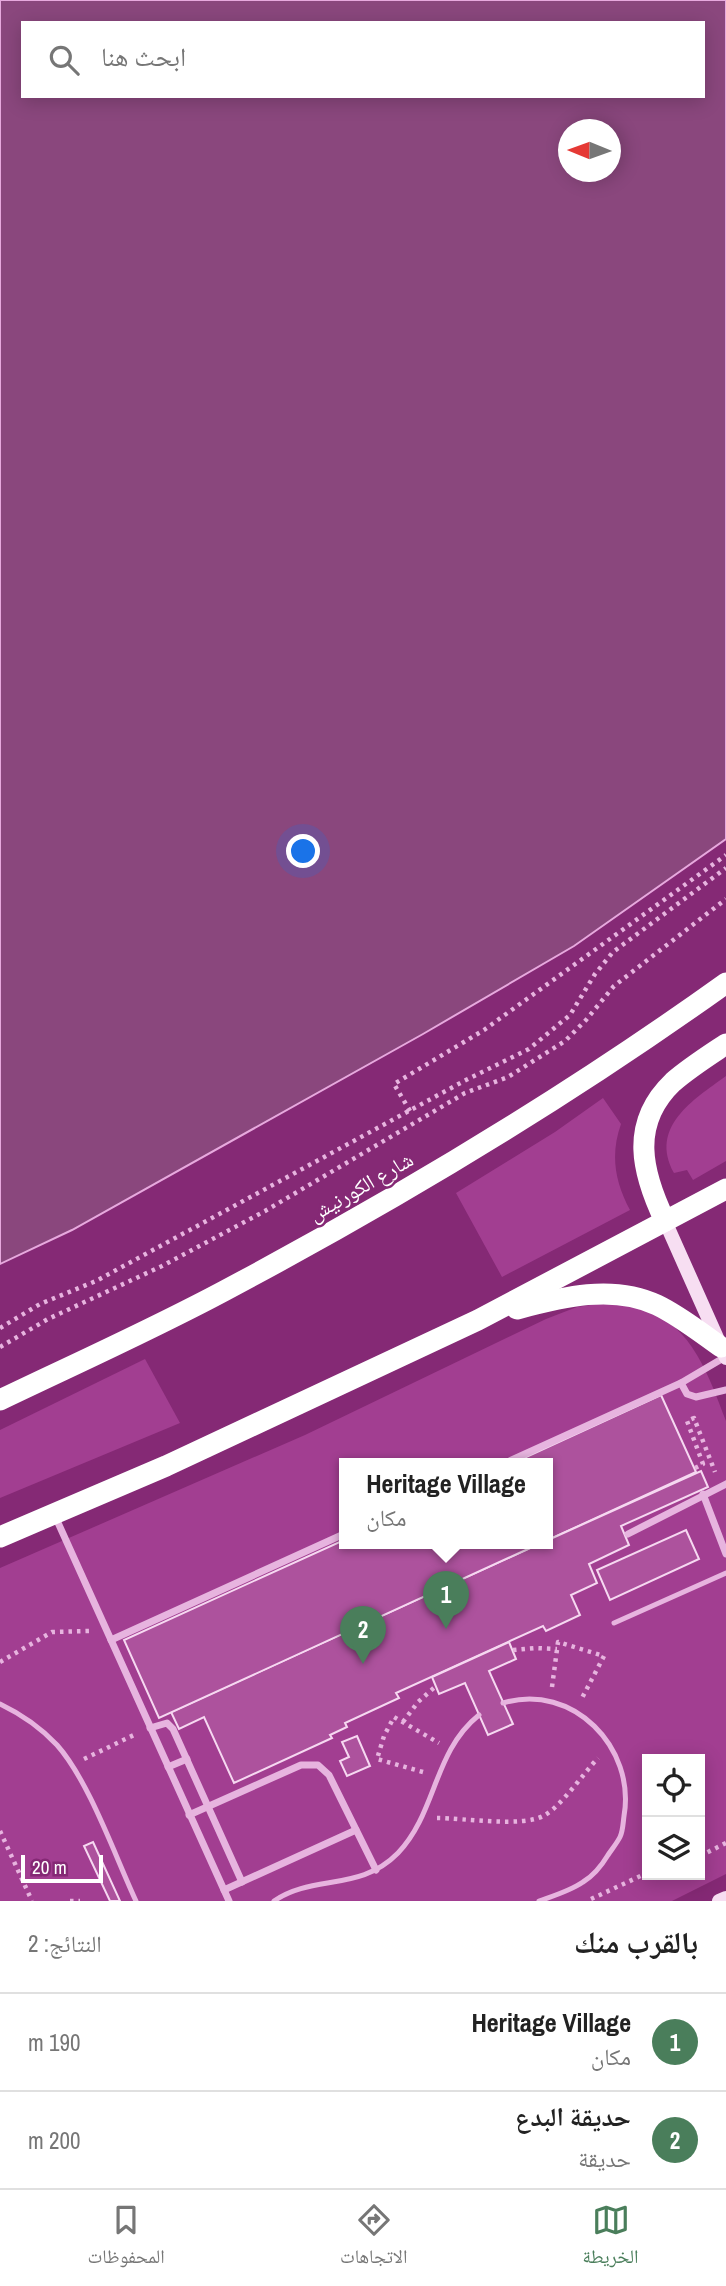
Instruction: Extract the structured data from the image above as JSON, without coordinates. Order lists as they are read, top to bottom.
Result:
{
  "streets": {
    "highway": ["شارع الكورنيش"]
  },
  "scale_bar": "20 m",
  "north": "left",
  "page": {
    "search": "ابحث هنا",
    "popup": ["Heritage Village", "مكان"],
    "pins": ["1", "2"],
    "scale": "20 m",
    "heading": ["بالقرب منك", "النتائج: 2"],
    "list": [
      {
        "mark": "1",
        "name": "Heritage Village",
        "note": "مكان",
        "value": "190 m"
      },
      {
        "mark": "2",
        "name": "حديقة البدع",
        "note": "حديقة",
        "value": "200 m"
      }
    ],
    "nav": ["الخريطة", "الاتجاهات", "المحفوظات"]
  }
}
